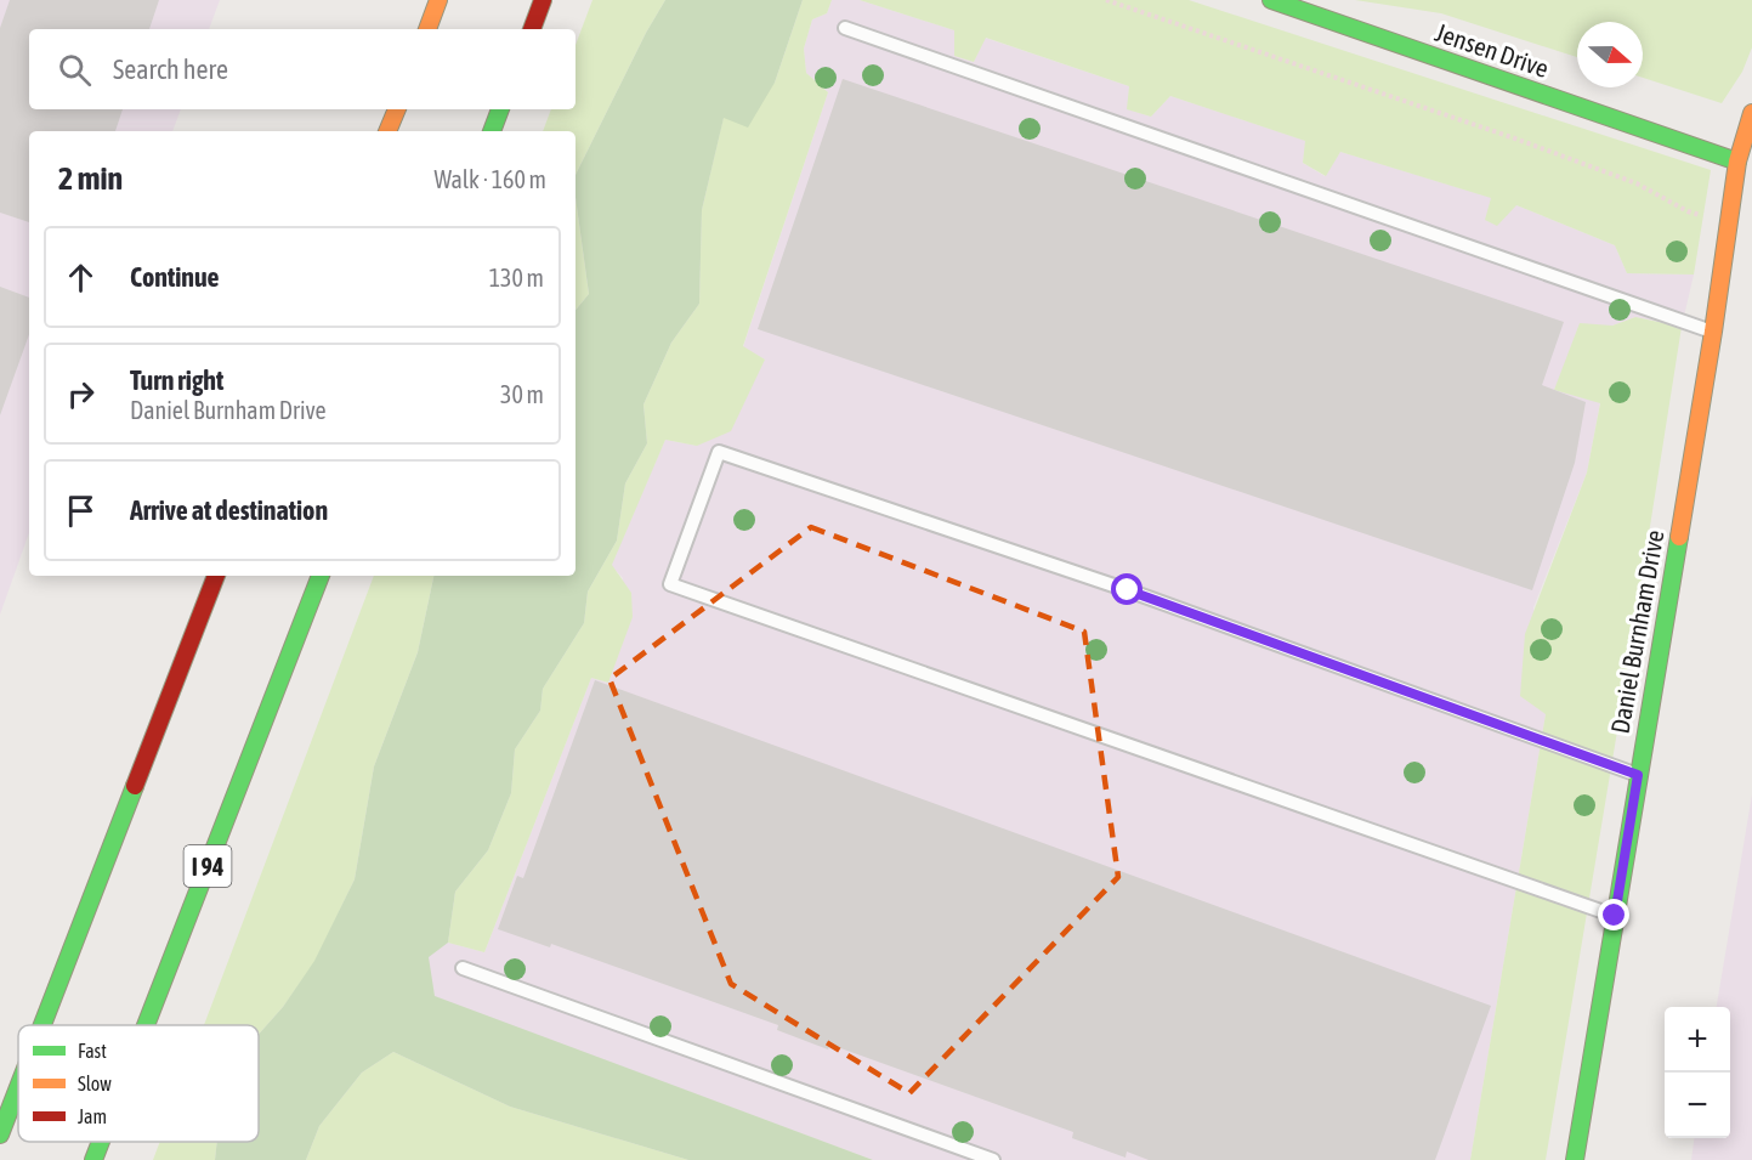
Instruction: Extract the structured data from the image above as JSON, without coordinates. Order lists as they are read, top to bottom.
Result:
{
  "streets": {
    "main road": ["Jensen Drive", "Daniel Burnham Drive", "I 94"]
  },
  "crossings": [
    ["Jensen Drive", "Daniel Burnham Drive"]
  ],
  "legend": ["Fast", "Slow", "Jam"],
  "north": "right",
  "page": {
    "search": "Search here",
    "heading": ["2 min", "Walk · 160 m"],
    "list": [
      ["Continue", "130 m"],
      ["Turn right", "Daniel Burnham Drive", "30 m"],
      "Arrive at destination"
    ],
    "map_buttons": ["+", "−"]
  }
}
